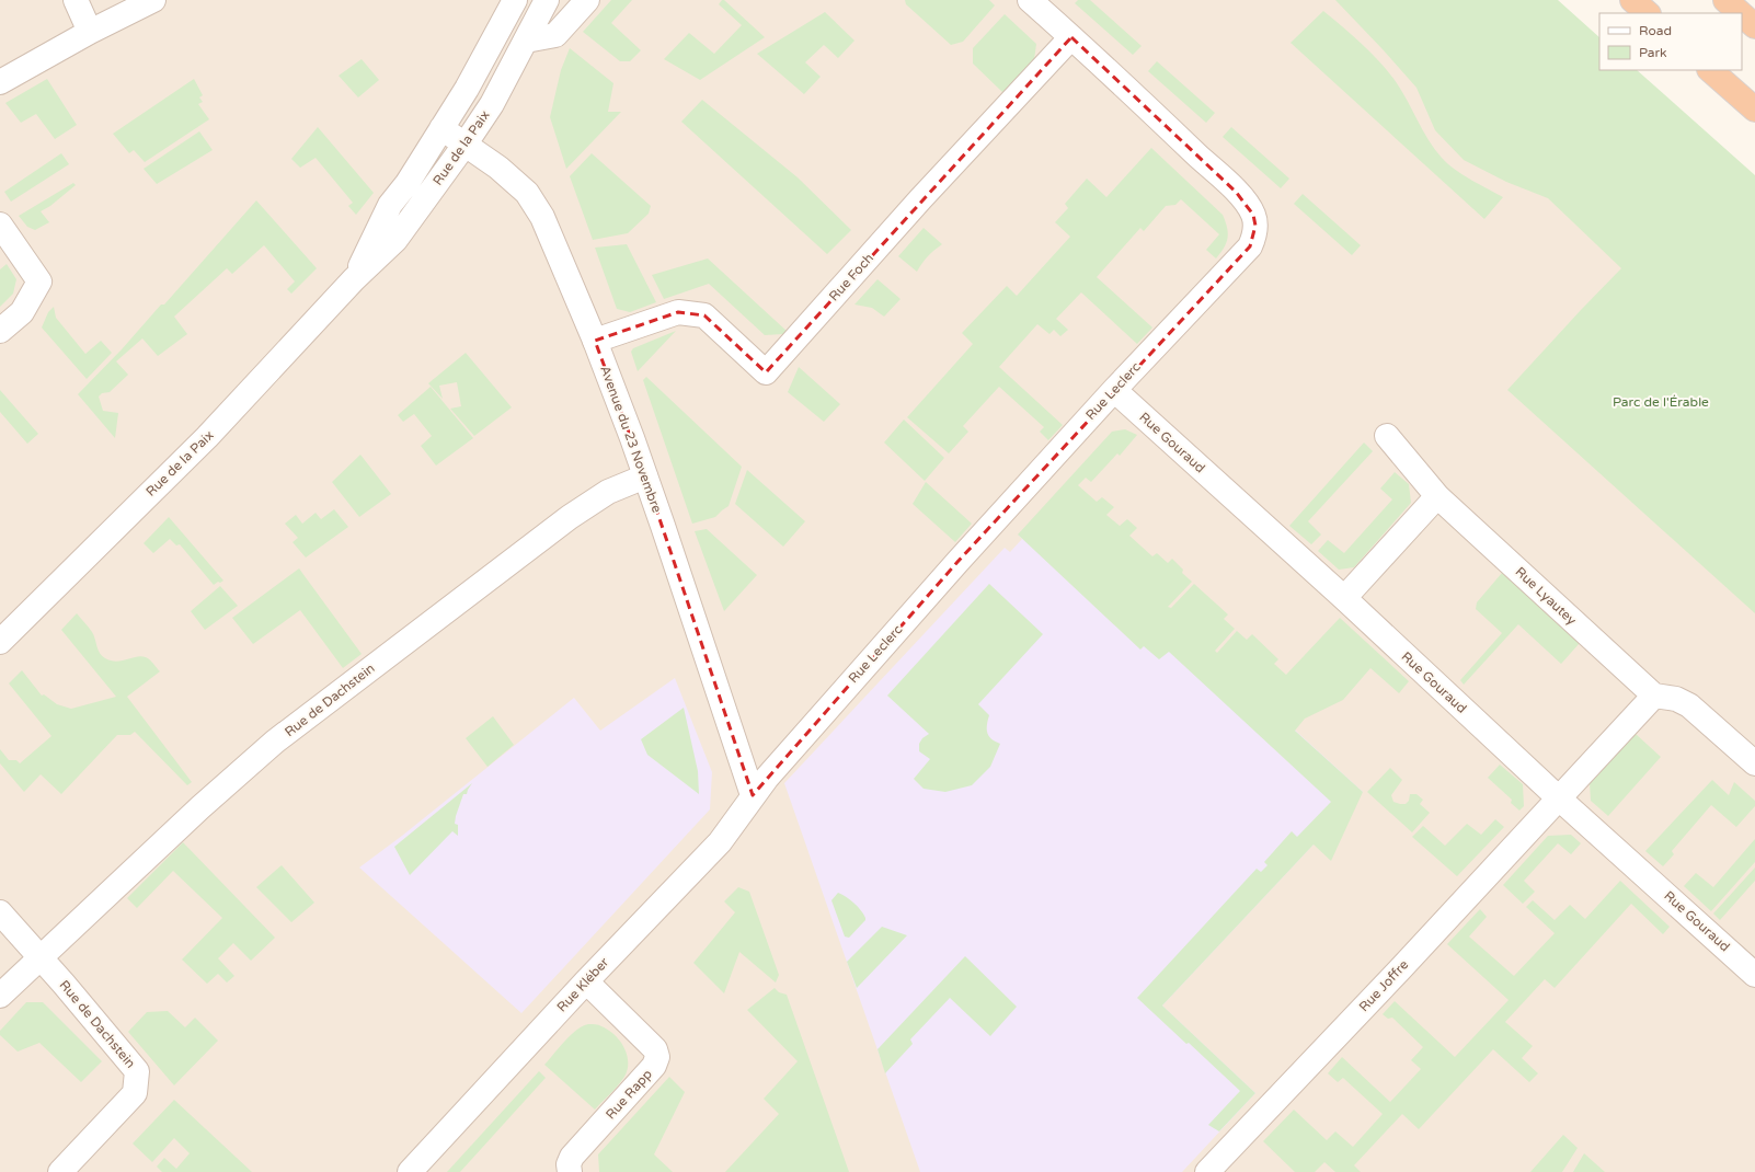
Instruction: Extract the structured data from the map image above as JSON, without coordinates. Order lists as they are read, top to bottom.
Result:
{
  "streets": {
    "street": [
      "Rue de la Paix",
      "Rue Foch",
      "Rue Leclerc",
      "Avenue du 23 Novembre",
      "Rue Gouraud",
      "Rue Lyautey",
      "Rue de Dachstein",
      "Rue Kléber",
      "Rue Joffre",
      "Rue Rapp"
    ]
  },
  "crossings": [
    ["Rue de la Paix", "Avenue du 23 Novembre"],
    ["Rue Foch", "Rue Leclerc"],
    ["Rue Foch", "Avenue du 23 Novembre"],
    ["Rue Leclerc", "Avenue du 23 Novembre"],
    ["Rue Leclerc", "Rue Gouraud"],
    ["Rue Leclerc", "Rue Kléber"],
    ["Avenue du 23 Novembre", "Rue de Dachstein"],
    ["Avenue du 23 Novembre", "Rue Kléber"],
    ["Rue Gouraud", "Rue Joffre"],
    ["Rue Kléber", "Rue Rapp"]
  ],
  "parks": ["Parc de l'Érable"],
  "legend": ["Road", "Park"]
}
